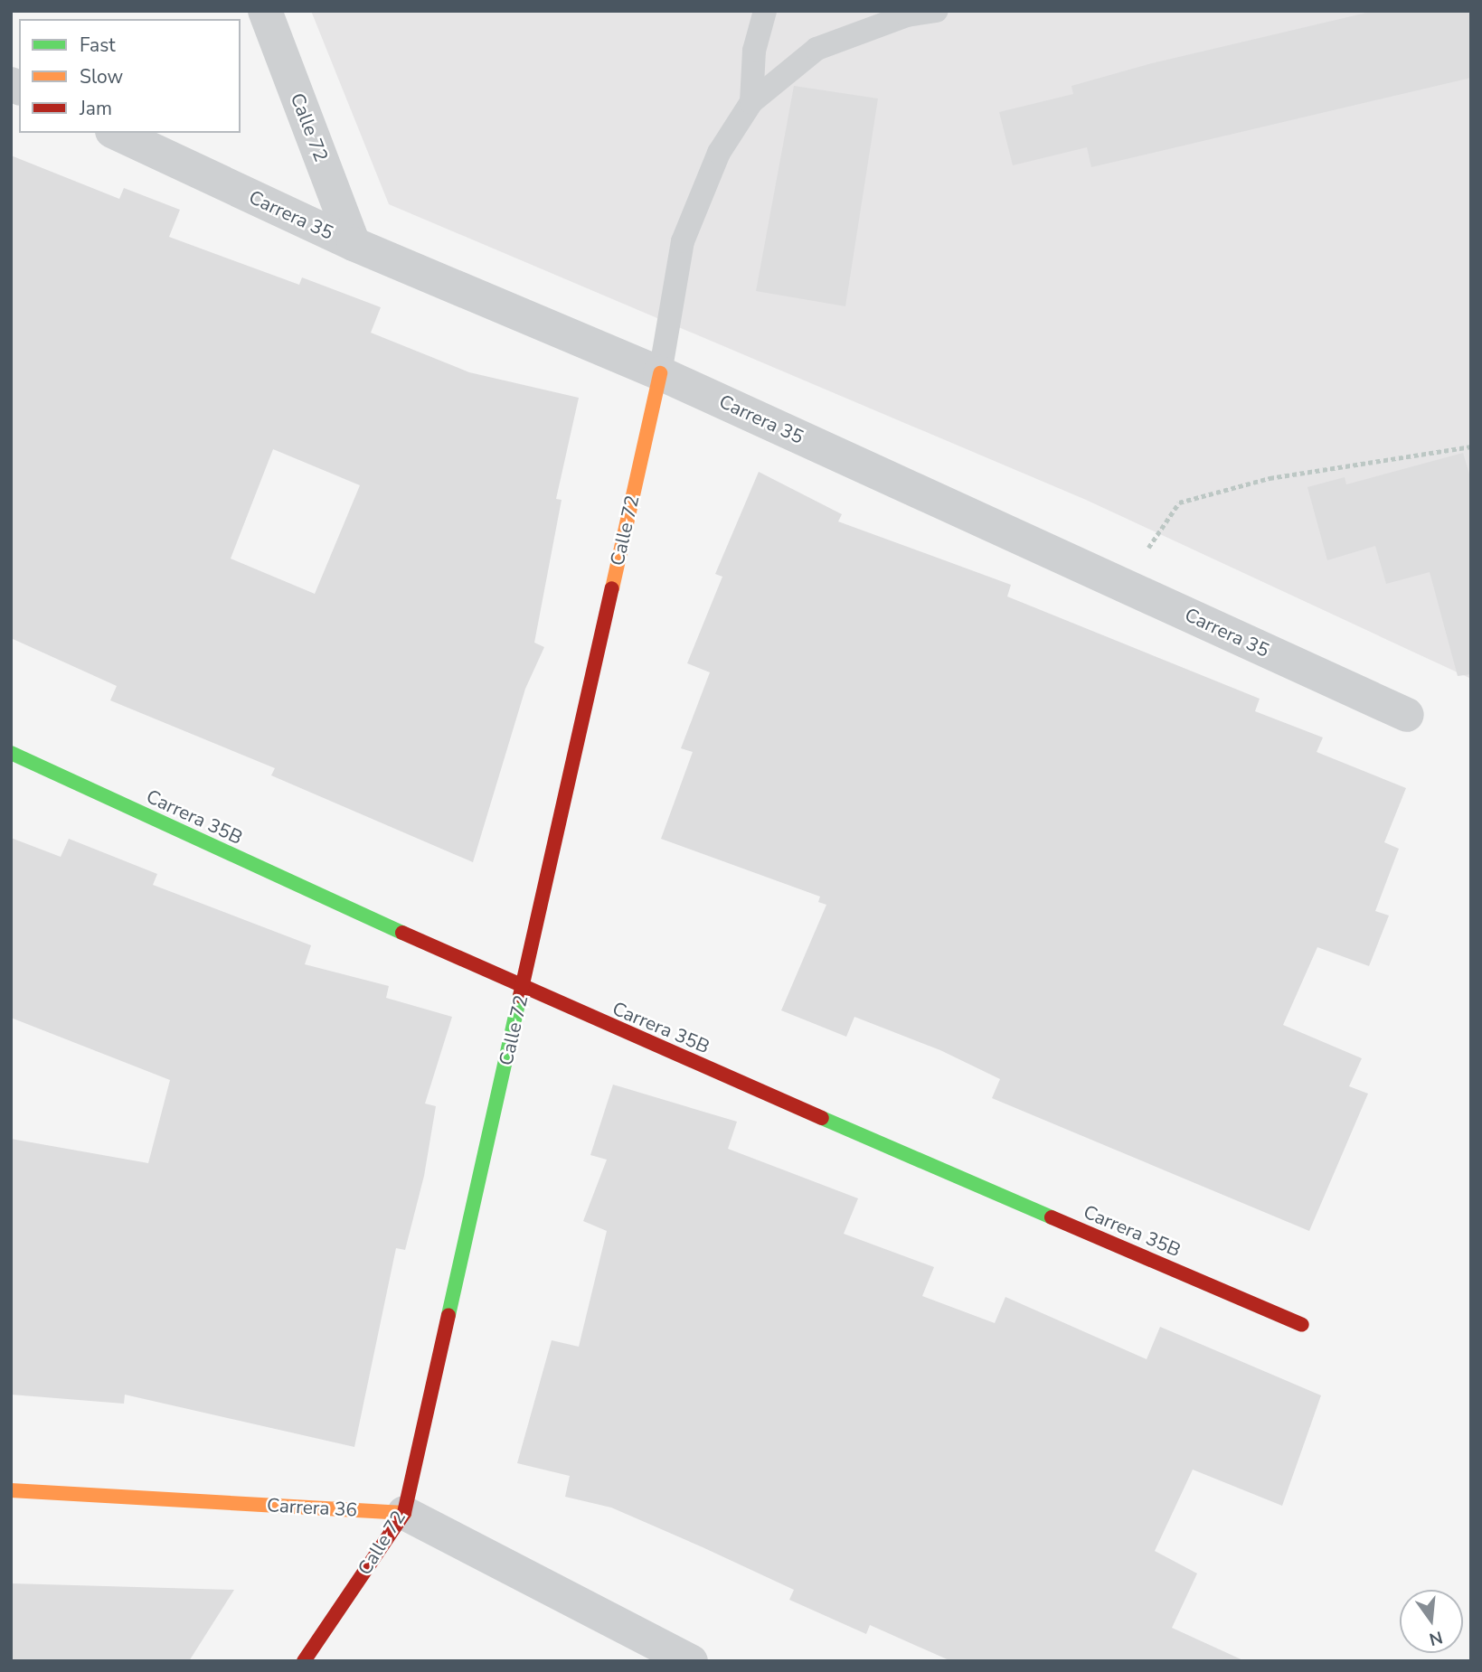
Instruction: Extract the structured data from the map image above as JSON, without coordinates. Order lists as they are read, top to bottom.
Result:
{
  "streets": {
    "main road": ["Calle 72", "Carrera 35B", "Carrera 36"],
    "street": ["Carrera 35"]
  },
  "crossings": [
    ["Calle 72", "Carrera 35"],
    ["Calle 72", "Carrera 35B"],
    ["Calle 72", "Carrera 36"]
  ],
  "legend": ["Fast", "Slow", "Jam"],
  "north": "bottom"
}
